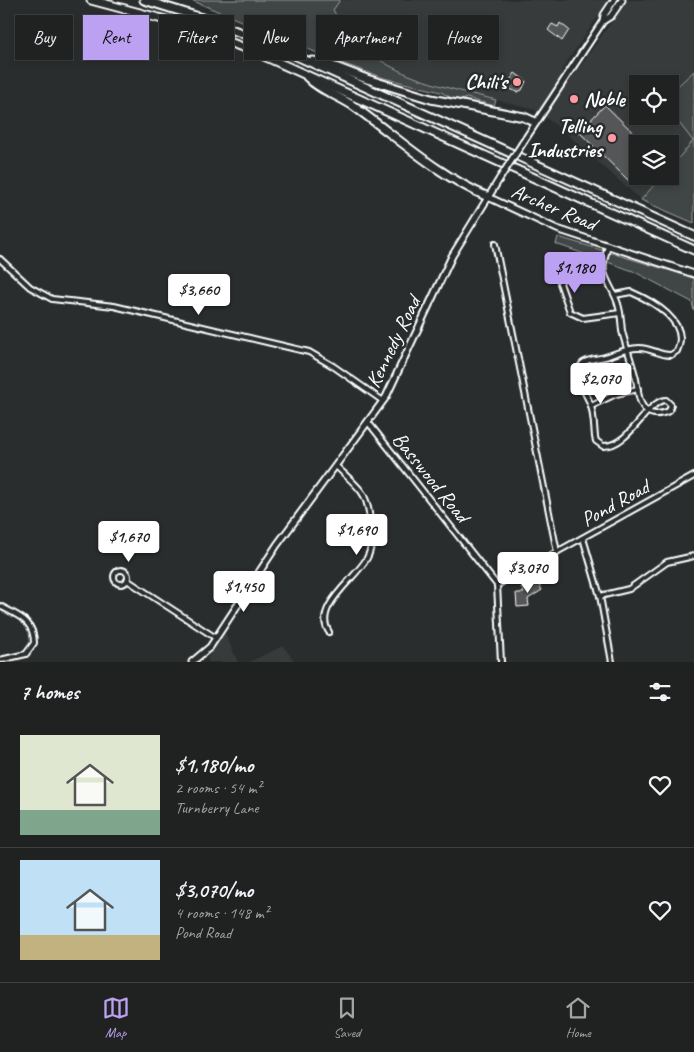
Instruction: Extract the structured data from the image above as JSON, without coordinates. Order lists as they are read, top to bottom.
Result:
{
  "streets": {
    "street": [
      "Archer Road",
      "Kennedy Road",
      "Basswood Road",
      "Pond Road"
    ]
  },
  "crossings": [
    ["Archer Road", "Kennedy Road"],
    ["Kennedy Road", "Basswood Road"],
    ["Basswood Road", "Pond Road"]
  ],
  "places": ["Chili's", "Noble", "Telling Industries"],
  "page": {
    "chip": [
      "Buy",
      "Rent",
      "Filters",
      "New",
      "Apartment",
      "House"
    ],
    "price": [
      "$1,180",
      "$3,660",
      "$2,070",
      "$1,690",
      "$1,670",
      "$3,070",
      "$1,450"
    ],
    "heading": "7 homes",
    "list": [
      {
        "name": "$1,180/mo",
        "note": "2 rooms · 54 m² · Turnberry Lane"
      },
      {
        "name": "$3,070/mo",
        "note": "4 rooms · 148 m² · Pond Road"
      }
    ],
    "tabs": ["Map", "Saved", "Home"]
  }
}
